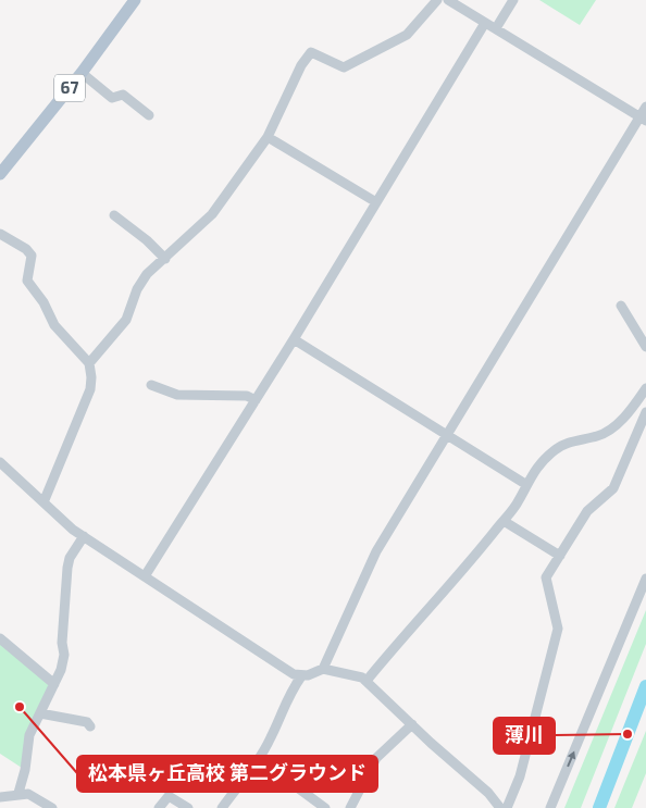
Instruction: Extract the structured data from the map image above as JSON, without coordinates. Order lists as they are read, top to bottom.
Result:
{
  "streets": {
    "main road": ["67"]
  },
  "places": ["松本県ヶ丘高校 第二グラウンド", "薄川"]
}
